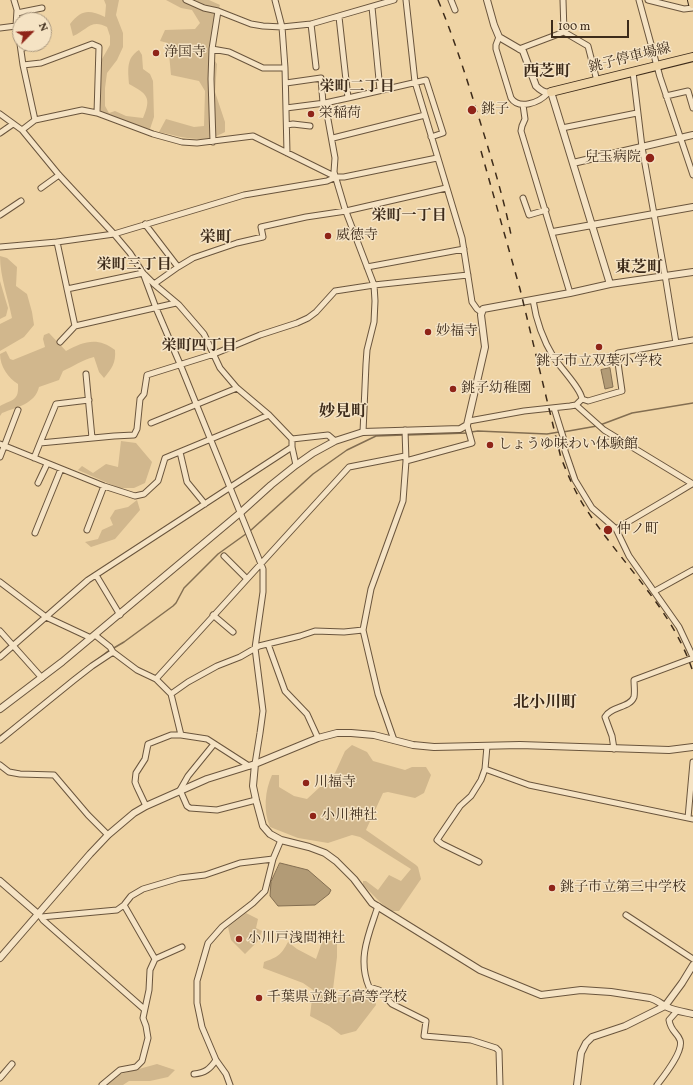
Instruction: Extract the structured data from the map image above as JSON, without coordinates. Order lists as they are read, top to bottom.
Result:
{
  "streets": {
    "main road": ["銚子停車場線"]
  },
  "districts": [
    "西芝町",
    "栄町二丁目",
    "栄町一丁目",
    "栄町",
    "栄町三丁目",
    "東芝町",
    "栄町四丁目",
    "妙見町",
    "北小川町"
  ],
  "places": [
    "浄国寺",
    "銚子",
    "栄稲荷",
    "兒玉病院",
    "威徳寺",
    "妙福寺",
    "銚子市立双葉小学校",
    "銚子幼稚園",
    "しょうゆ味わい体験館",
    "仲ノ町",
    "川福寺",
    "小川神社",
    "銚子市立第三中学校",
    "小川戸浅間神社",
    "千葉県立銚子高等学校"
  ],
  "scale_bar": "100 m",
  "north": "top right"
}
